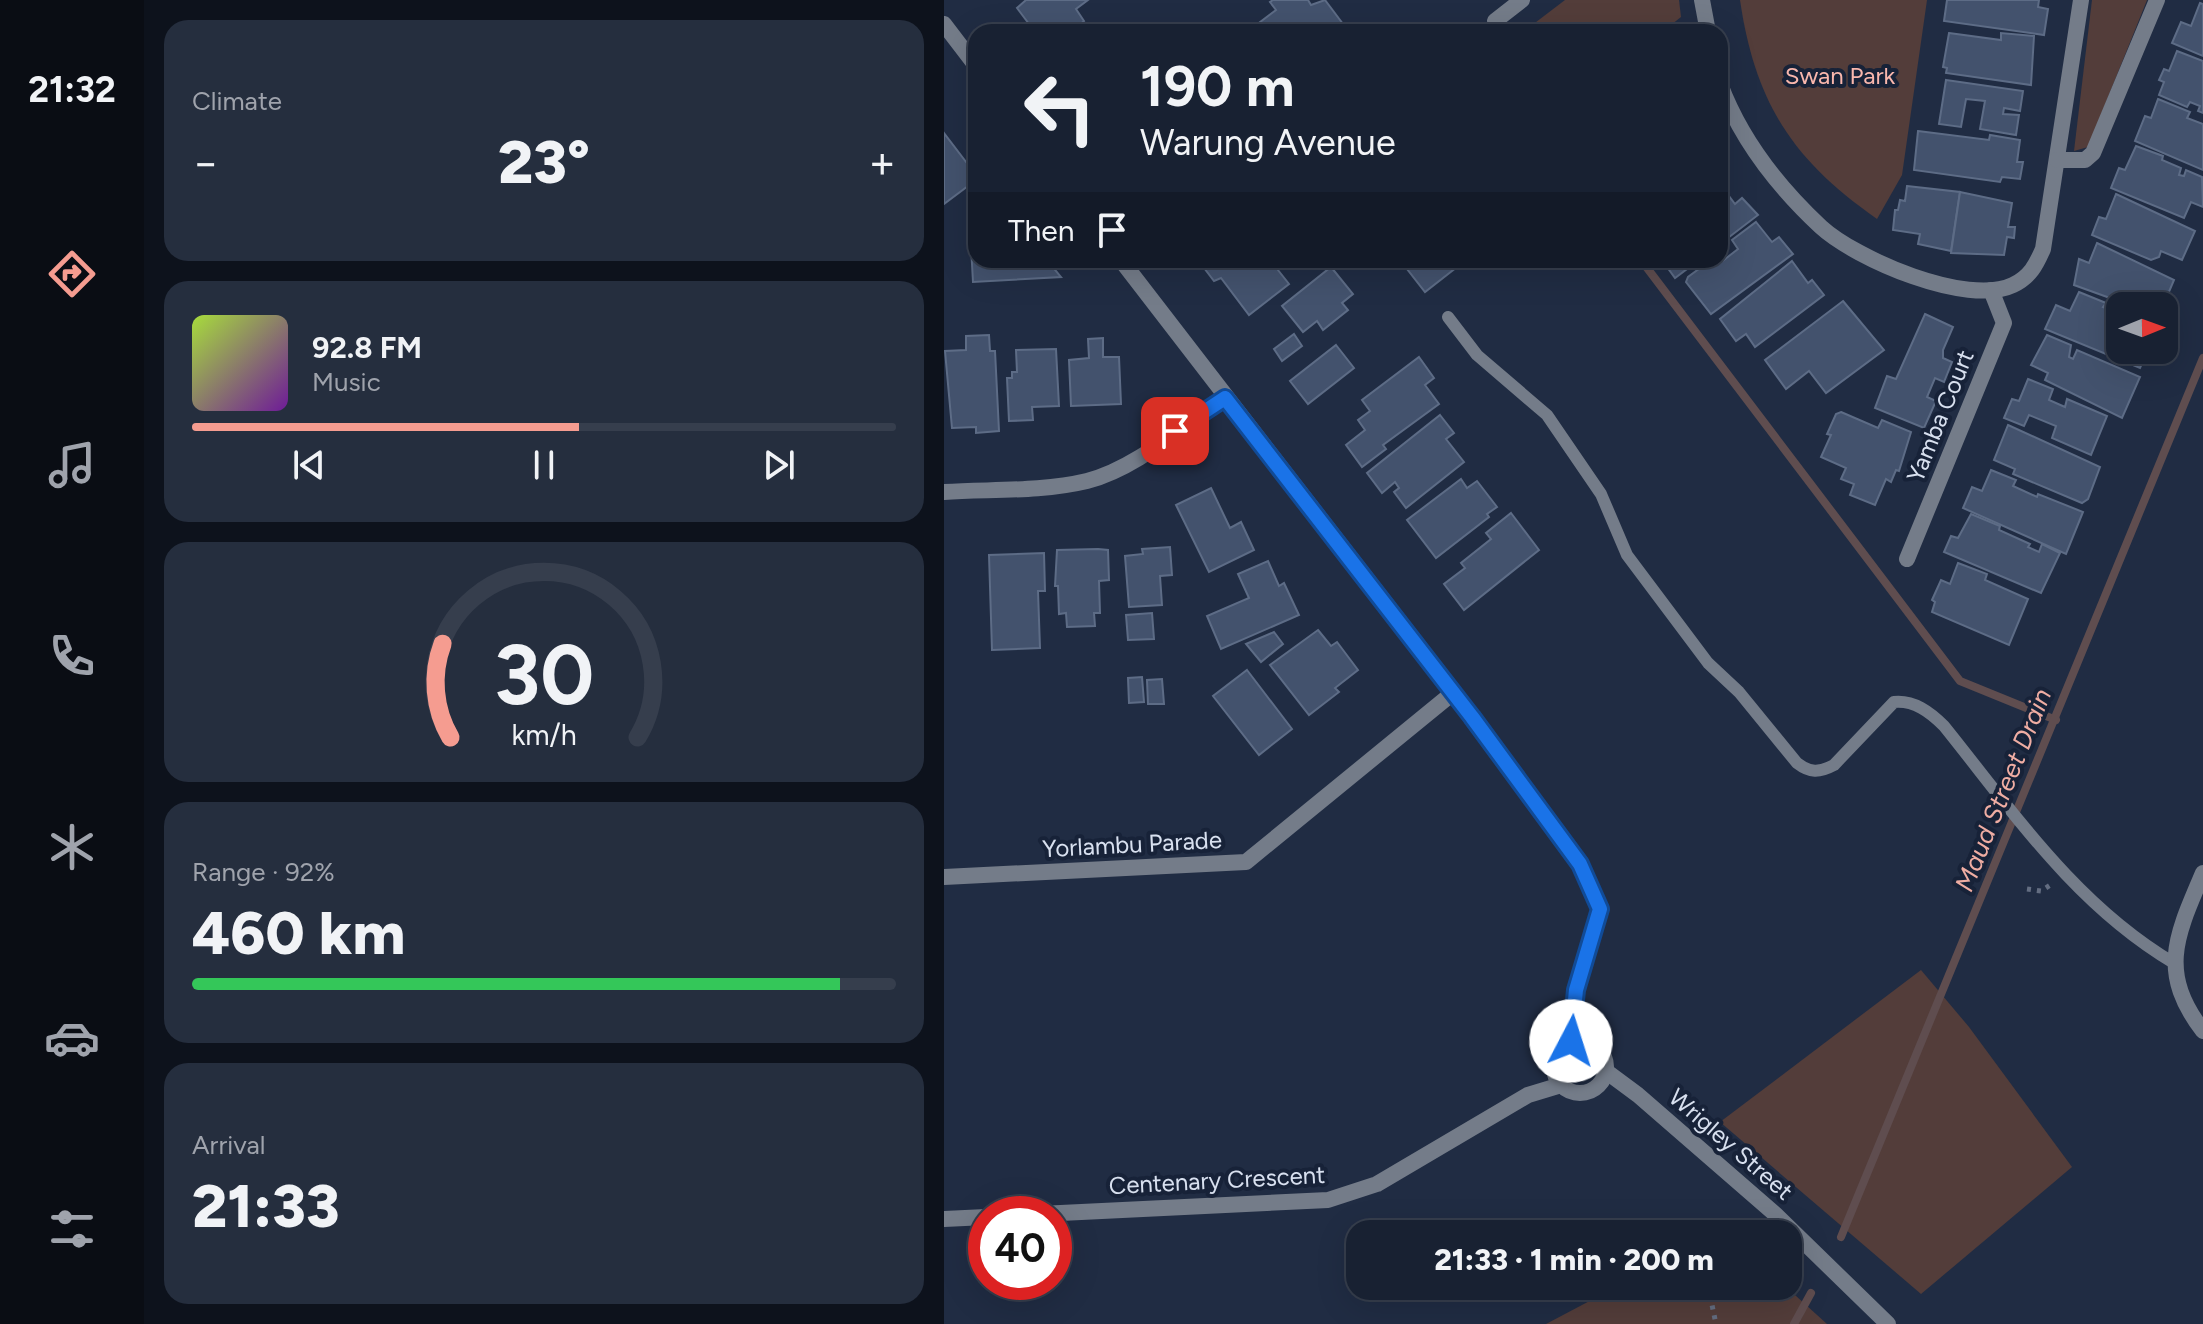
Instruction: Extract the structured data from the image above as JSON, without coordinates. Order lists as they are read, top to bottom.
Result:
{
  "streets": {
    "street": [
      "Yamba Court",
      "Yorlambu Parade",
      "Wrigley Street",
      "Centenary Crescent"
    ]
  },
  "crossings": [
    ["Wrigley Street", "Centenary Crescent"]
  ],
  "water": ["Maud Street Drain"],
  "parks": ["Swan Park"],
  "north": "right",
  "page": {
    "tabs": "21:32",
    "tile": [
      "Climate",
      ["Range · 92%", "460 km"],
      ["Arrival", "21:33"]
    ],
    "turn": ["190 m", "Warung Avenue"],
    "heat": ["−", "23°", "+"],
    "then": "Then",
    "song": ["92.8 FM", "Music"],
    "limit": "40",
    "trip": "21:33 · 1 min · 200 m",
    "gauge": ["30", "km/h"]
  }
}
